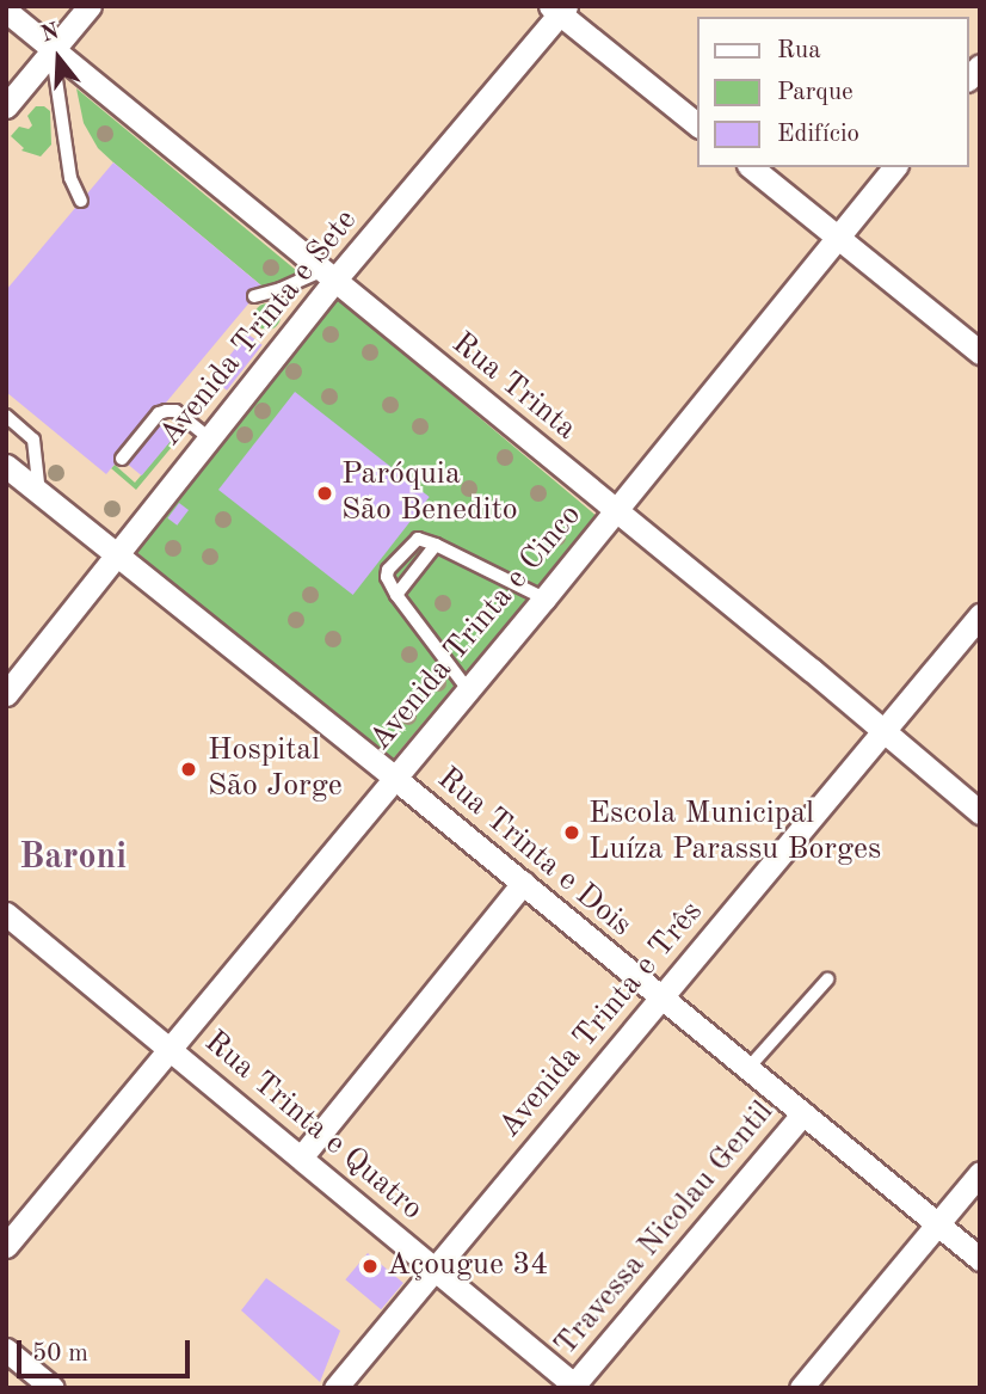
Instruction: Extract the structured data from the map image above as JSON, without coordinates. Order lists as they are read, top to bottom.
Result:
{
  "streets": {
    "street": [
      "Avenida Trinta e Sete",
      "Rua Trinta",
      "Avenida Trinta e Cinco",
      "Rua Trinta e Dois",
      "Avenida Trinta e Três",
      "Rua Trinta e Quatro",
      "Travessa Nicolau Gentil"
    ]
  },
  "crossings": [
    ["Avenida Trinta e Sete", "Rua Trinta"],
    ["Avenida Trinta e Sete", "Rua Trinta e Dois"],
    ["Rua Trinta", "Avenida Trinta e Cinco"],
    ["Rua Trinta", "Avenida Trinta e Três"],
    ["Avenida Trinta e Cinco", "Rua Trinta e Dois"],
    ["Avenida Trinta e Cinco", "Rua Trinta e Quatro"],
    ["Rua Trinta e Dois", "Avenida Trinta e Três"],
    ["Rua Trinta e Dois", "Travessa Nicolau Gentil"],
    ["Avenida Trinta e Três", "Rua Trinta e Quatro"],
    ["Rua Trinta e Quatro", "Travessa Nicolau Gentil"]
  ],
  "districts": ["Baroni"],
  "places": [
    "Paróquia São Benedito",
    "Hospital São Jorge",
    "Escola Municipal Luíza Parassu Borges",
    "Açougue 34"
  ],
  "legend": ["Rua", "Parque", "Edifício"],
  "scale_bar": "50 m",
  "north": "top"
}
